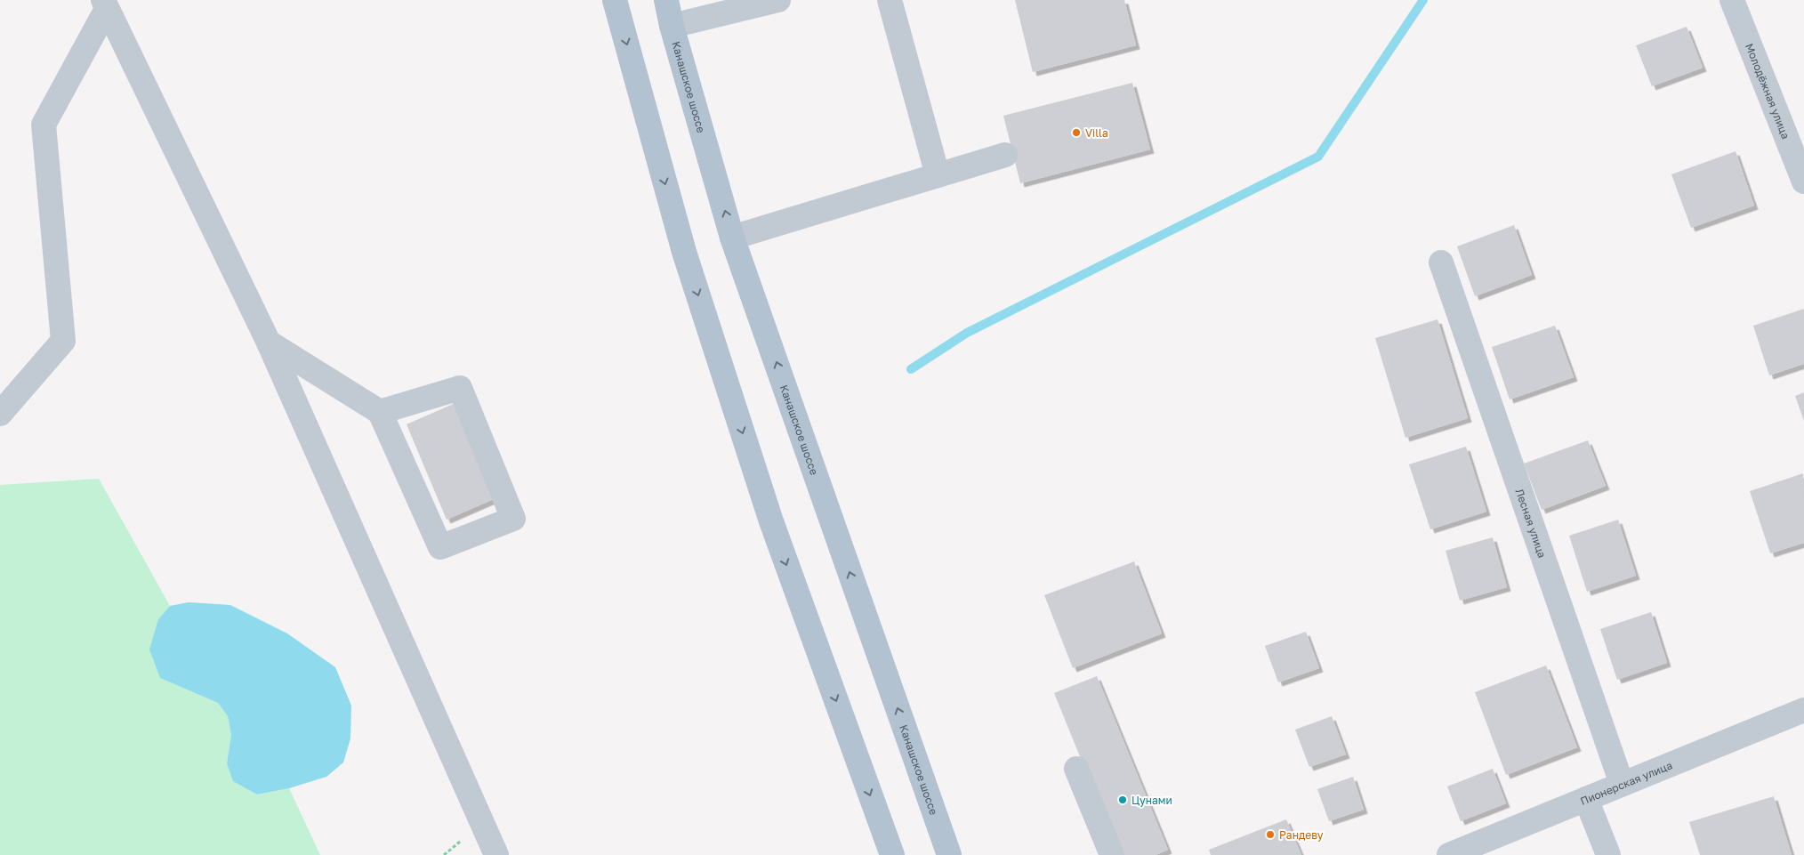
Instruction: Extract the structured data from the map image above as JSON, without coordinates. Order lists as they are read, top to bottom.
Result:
{
  "streets": {
    "main road": ["Канашское шоссе"],
    "street": ["Молодёжная улица", "Лесная улица", "Пионерская улица"]
  },
  "crossings": [
    ["Лесная улица", "Пионерская улица"]
  ],
  "places": ["Villa", "Цунами", "Рандеву"]
}
